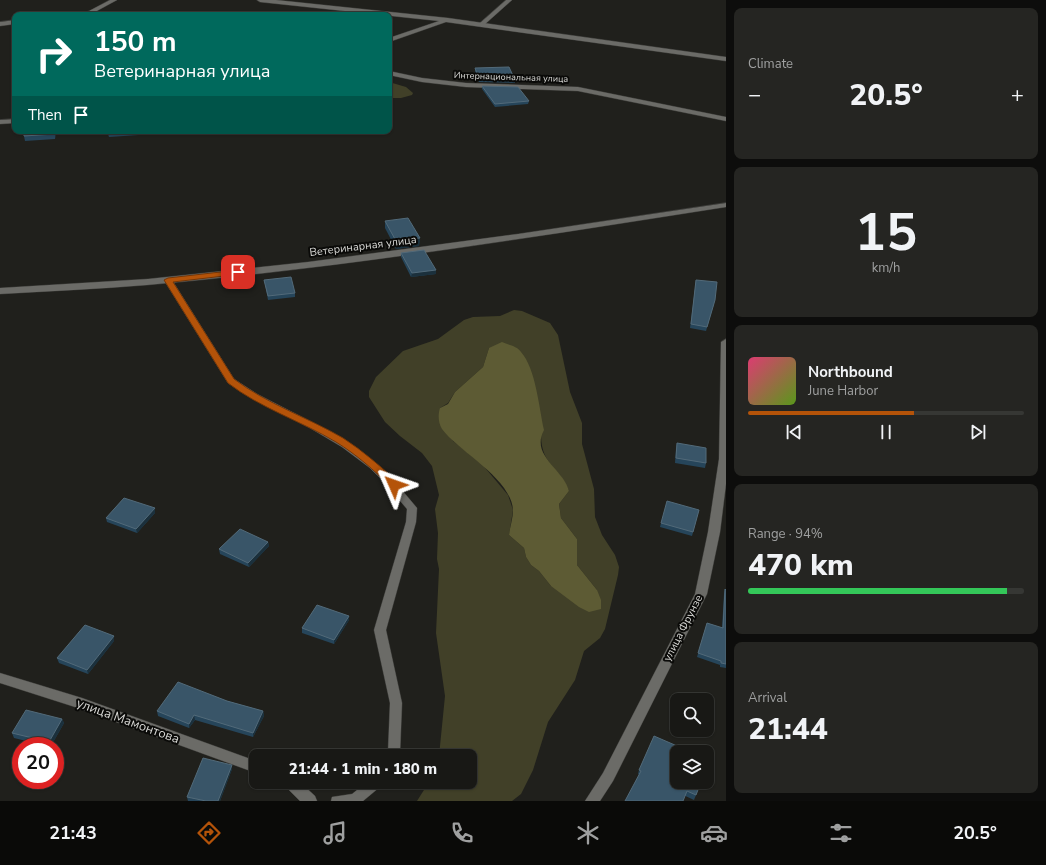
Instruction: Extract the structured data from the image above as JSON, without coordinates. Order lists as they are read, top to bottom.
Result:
{
  "streets": {
    "street": [
      "Интернациональная улица",
      "Ветеринарная улица",
      "улица Фрунзе",
      "улица Мамонтова"
    ]
  },
  "page": {
    "tile": [
      "Climate",
      ["15", "km/h"],
      ["Range · 94%", "470 km"],
      ["Arrival", "21:44"]
    ],
    "turn": ["150 m", "Ветеринарная улица"],
    "heat": ["−", "20.5°", "+"],
    "then": "Then",
    "song": ["Northbound", "June Harbor"],
    "limit": "20",
    "trip": "21:44 · 1 min · 180 m",
    "tabs": ["21:43", "20.5°"]
  }
}
